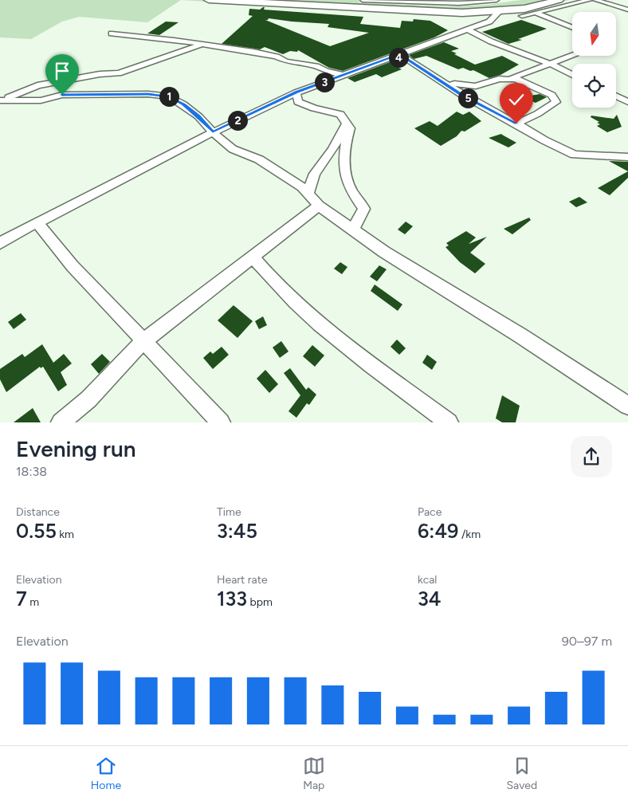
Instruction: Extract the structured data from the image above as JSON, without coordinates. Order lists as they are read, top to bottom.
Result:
{
  "north": "bottom",
  "page": {
    "pins": [
      "4",
      "3",
      "1",
      "5",
      "2"
    ],
    "heading": ["Evening run", "18:38"],
    "stats": [
      ["Distance", "0.55 km"],
      ["Time", "3:45"],
      ["Pace", "6:49 /km"],
      ["Elevation", "7 m"],
      ["Heart rate", "133 bpm"],
      ["kcal", "34"]
    ],
    "chart": ["Elevation", "90–97 m"],
    "tabs": ["Home", "Map", "Saved"]
  }
}
